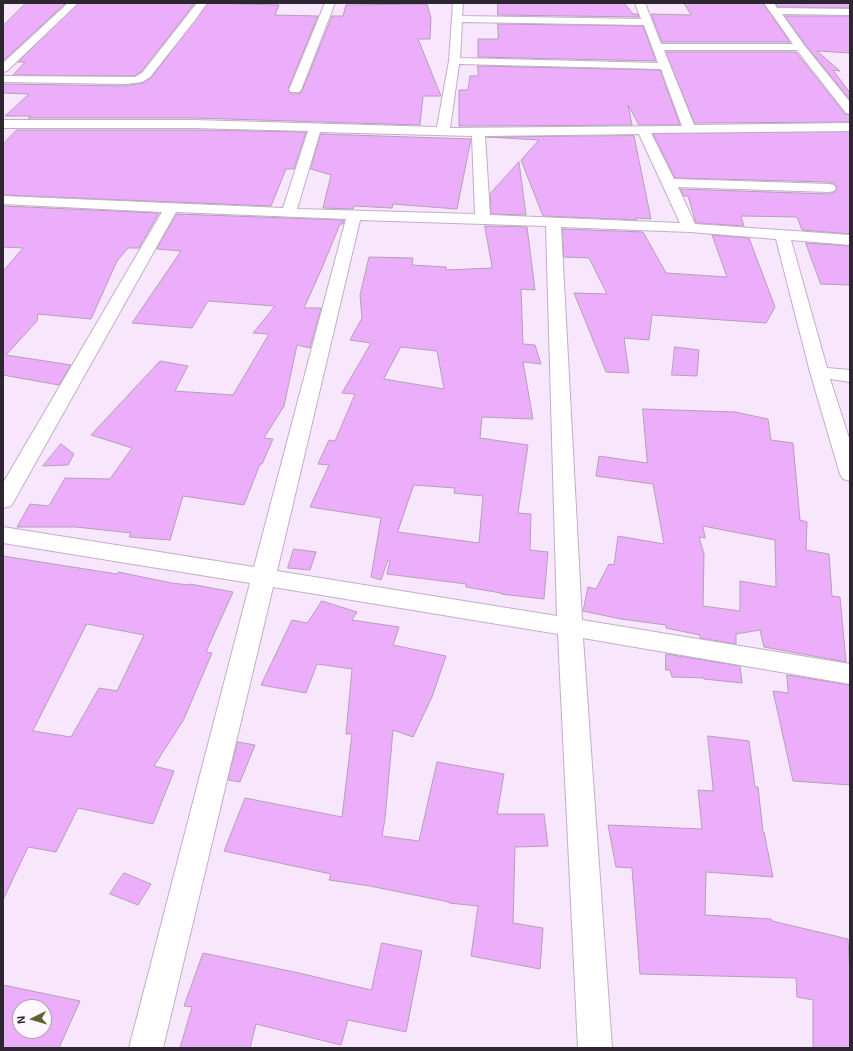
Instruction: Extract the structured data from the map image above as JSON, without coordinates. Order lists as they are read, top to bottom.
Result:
{
  "north": "left"
}
